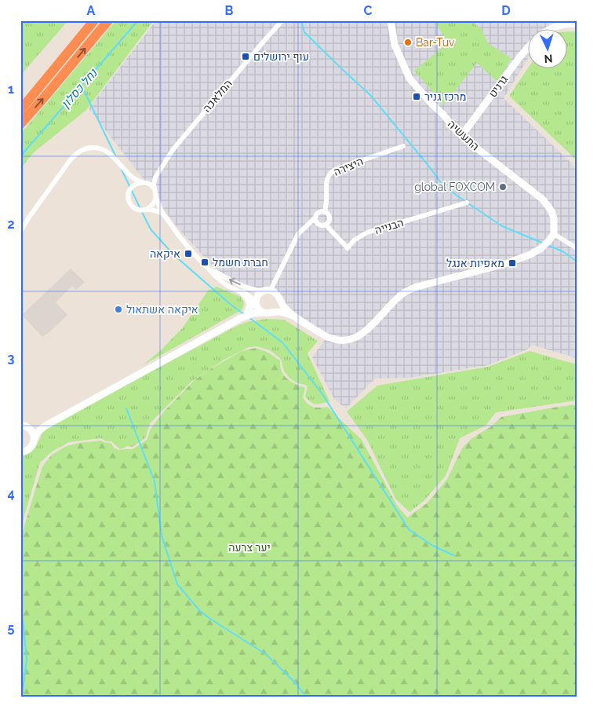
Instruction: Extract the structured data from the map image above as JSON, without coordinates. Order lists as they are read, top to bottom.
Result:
{
  "streets": {
    "street": [
      "גרניט",
      "המלאכה",
      "התעשיה",
      "היצירה",
      "הבנייה"
    ]
  },
  "crossings": [
    ["גרניט", "התעשיה"],
    ["היצירה", "הבנייה"]
  ],
  "water": ["נחל כסלון"],
  "parks": ["יער צרעה"],
  "places": {
    "other": ["Bar-Tuv", "global FOXCOM", "איקאה אשתאול"],
    "transit": [
      "עוף ירושלים",
      "מרכז גניר",
      "איקאה",
      "חברת חשמל",
      "מאפיות אנגל"
    ]
  },
  "north": "bottom",
  "grid": {
    "columns": [
      "A",
      "B",
      "C",
      "D"
    ],
    "rows": [
      "1",
      "2",
      "3",
      "4",
      "5"
    ]
  }
}
